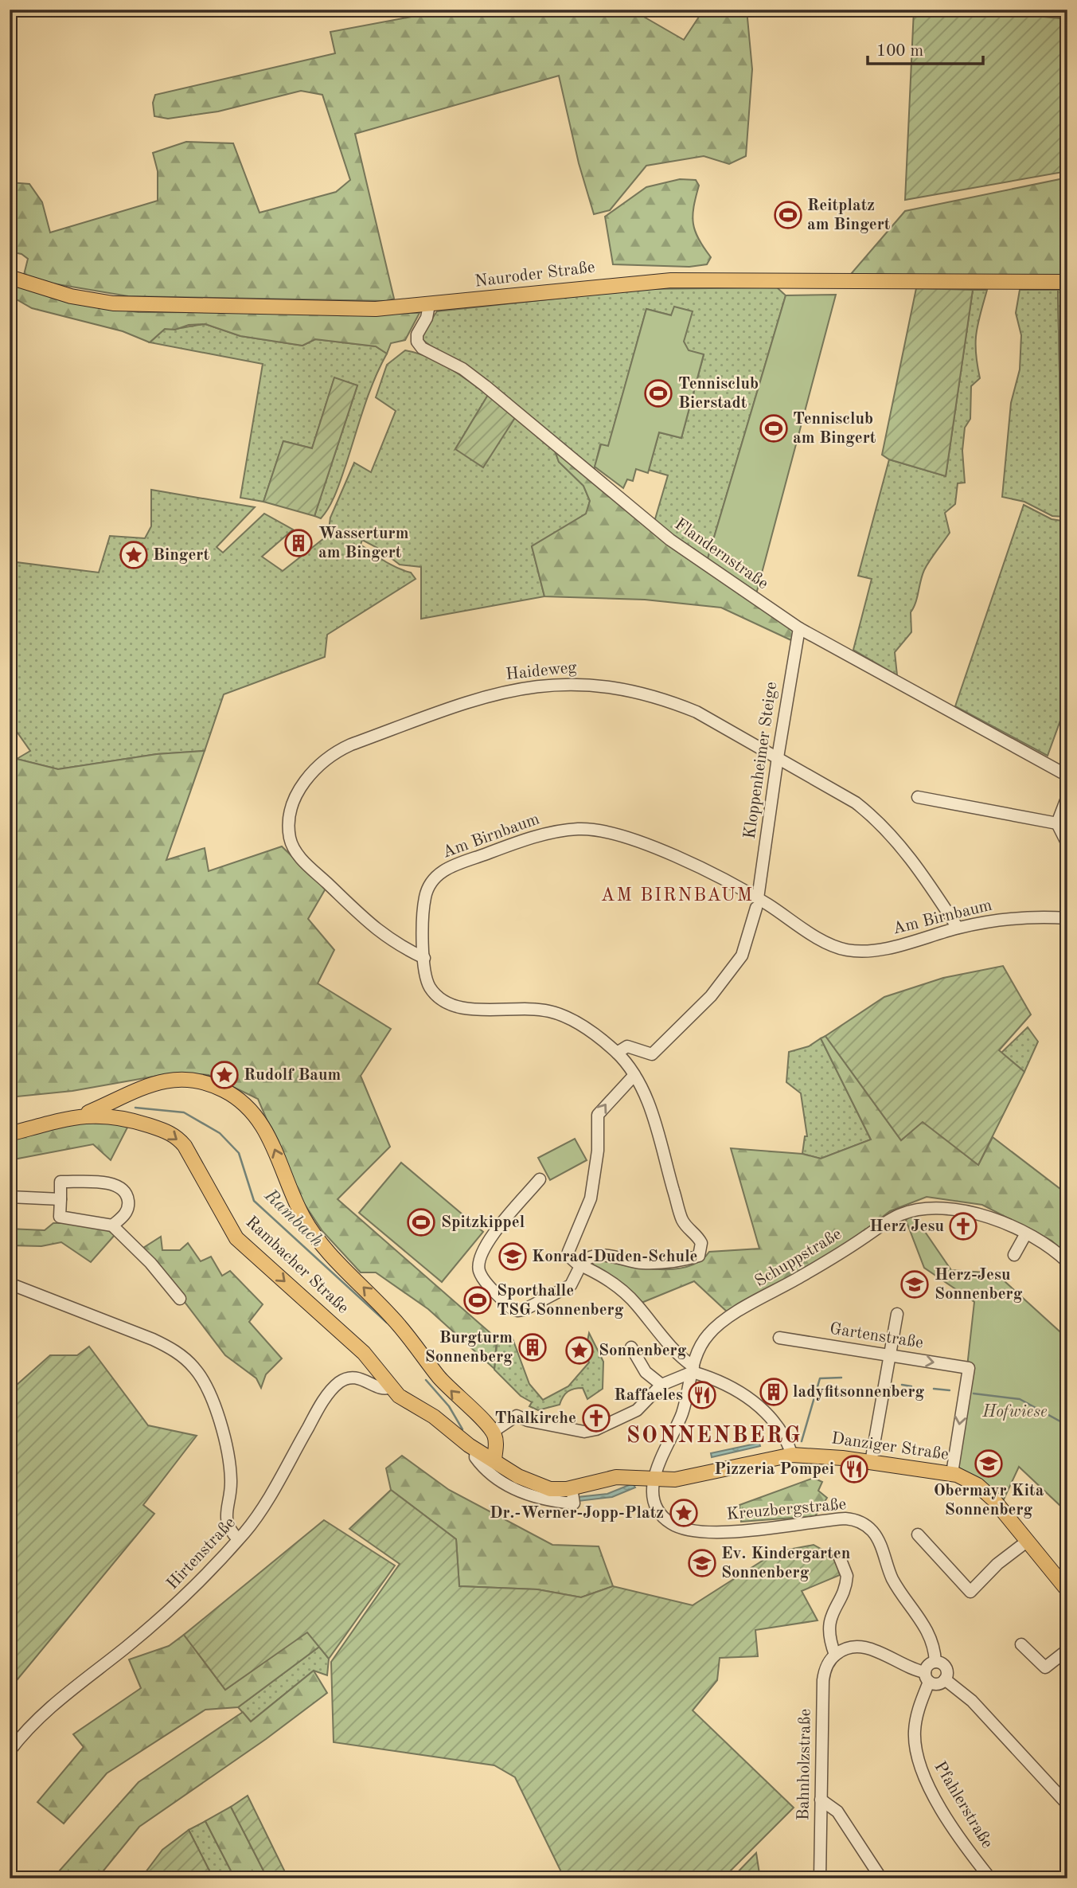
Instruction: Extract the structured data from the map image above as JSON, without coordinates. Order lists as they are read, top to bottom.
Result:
{
  "streets": {
    "main road": ["Nauroder Straße", "Rambacher Straße", "Danziger Straße"],
    "street": [
      "Flandernstraße",
      "Haideweg",
      "Kloppenheimer Steige",
      "Am Birnbaum",
      "Schuppstraße",
      "Gartenstraße",
      "Kreuzbergstraße",
      "Hirtenstraße",
      "Bahnholzstraße",
      "Pfahlerstraße"
    ]
  },
  "crossings": [
    ["Nauroder Straße", "Flandernstraße"],
    ["Flandernstraße", "Kloppenheimer Steige"],
    ["Haideweg", "Kloppenheimer Steige"],
    ["Haideweg", "Am Birnbaum"],
    ["Kloppenheimer Steige", "Am Birnbaum"],
    ["Schuppstraße", "Danziger Straße"],
    ["Schuppstraße", "Kreuzbergstraße"],
    ["Rambacher Straße", "Danziger Straße"],
    ["Rambacher Straße", "Hirtenstraße"],
    ["Gartenstraße", "Danziger Straße"],
    ["Danziger Straße", "Kreuzbergstraße"],
    ["Kreuzbergstraße", "Pfahlerstraße"]
  ],
  "districts": ["AM BIRNBAUM", "SONNENBERG"],
  "water": ["Rambach"],
  "parks": ["Hofwiese"],
  "places": {
    "sports": [
      "Reitplatz am Bingert",
      "Tennisclub Bierstadt",
      "Tennisclub am Bingert",
      "Spitzkippel",
      "Sporthalle TSG Sonnenberg"
    ],
    "building": ["Wasserturm am Bingert", "Burgturm Sonnenberg", "ladyfitsonnenberg"],
    "place": [
      "Bingert",
      "Rudolf Baum",
      "Sonnenberg",
      "Dr.-Werner-Jopp-Platz"
    ],
    "church": ["Herz Jesu", "Thalkirche"],
    "school or university": [
      "Konrad-Duden-Schule",
      "Herz-Jesu Sonnenberg",
      "Obermayr Kita Sonnenberg",
      "Ev. Kindergarten Sonnenberg"
    ],
    "restaurant": ["Raffaeles", "Pizzeria Pompei"]
  },
  "scale_bar": "100 m"
}
